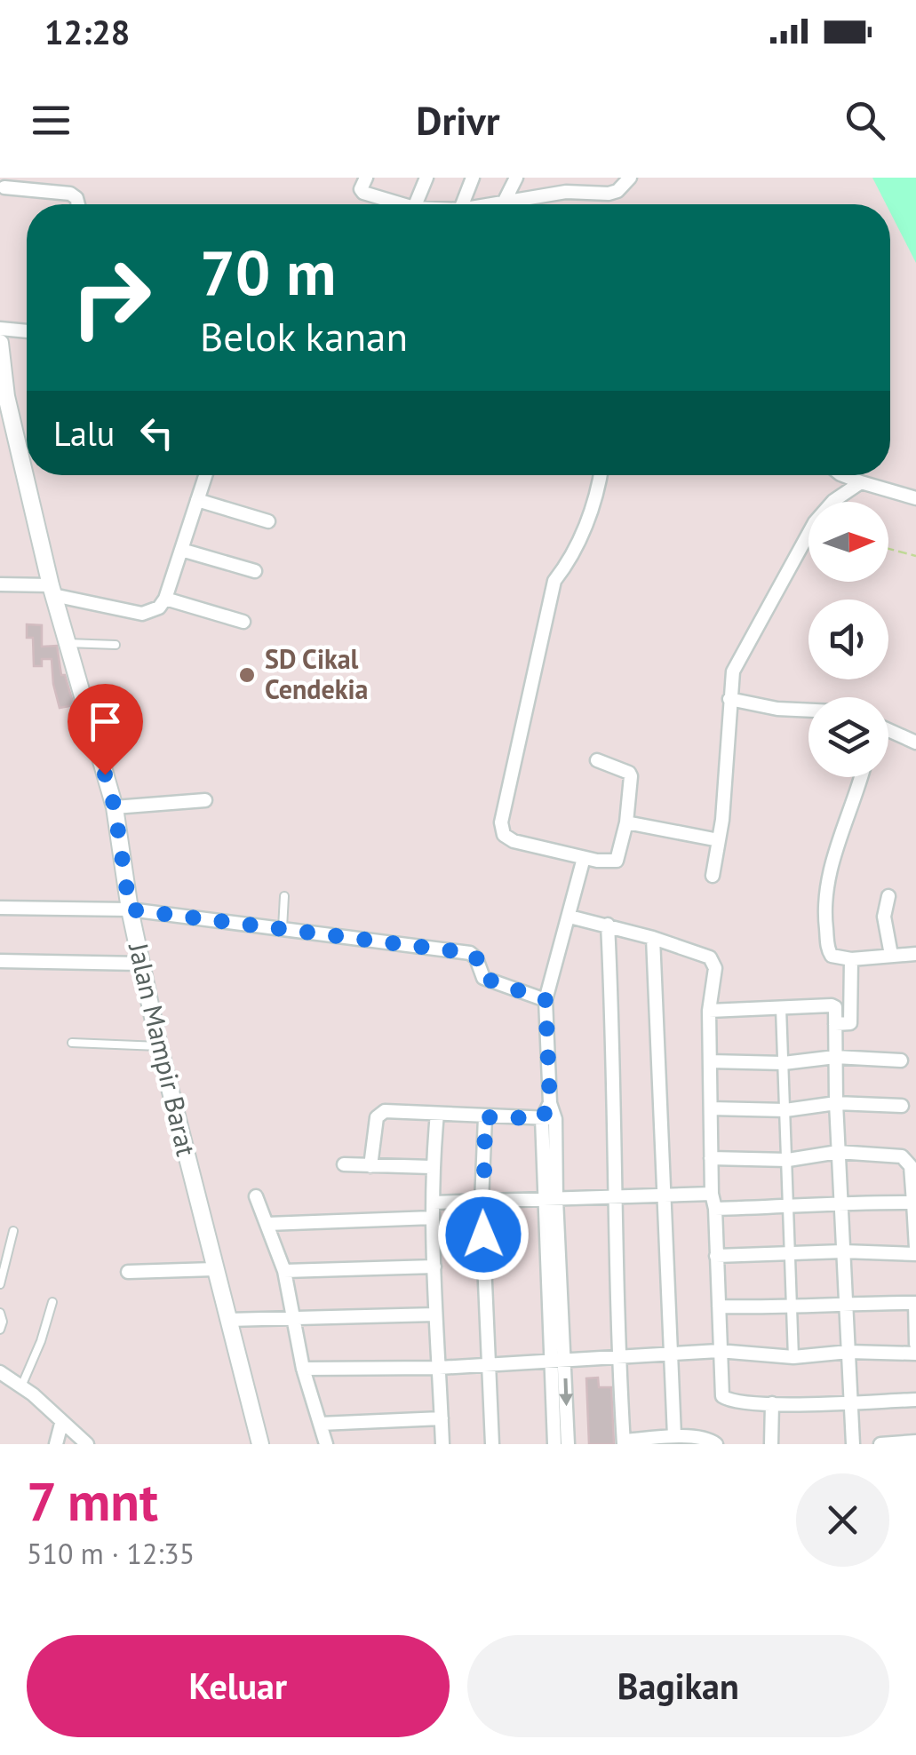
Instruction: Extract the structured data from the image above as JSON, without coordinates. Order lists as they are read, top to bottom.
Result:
{
  "streets": {
    "street": ["Jalan Mampir Barat"]
  },
  "places": ["SD Cikal Cendekia"],
  "north": "right",
  "page": {
    "status": "12:28",
    "header": "Drivr",
    "turn": ["70 m", "Belok kanan"],
    "then": "Lalu",
    "heading": ["7 mnt", "510 m · 12:35"],
    "buttons": ["Keluar", "Bagikan"]
  }
}
